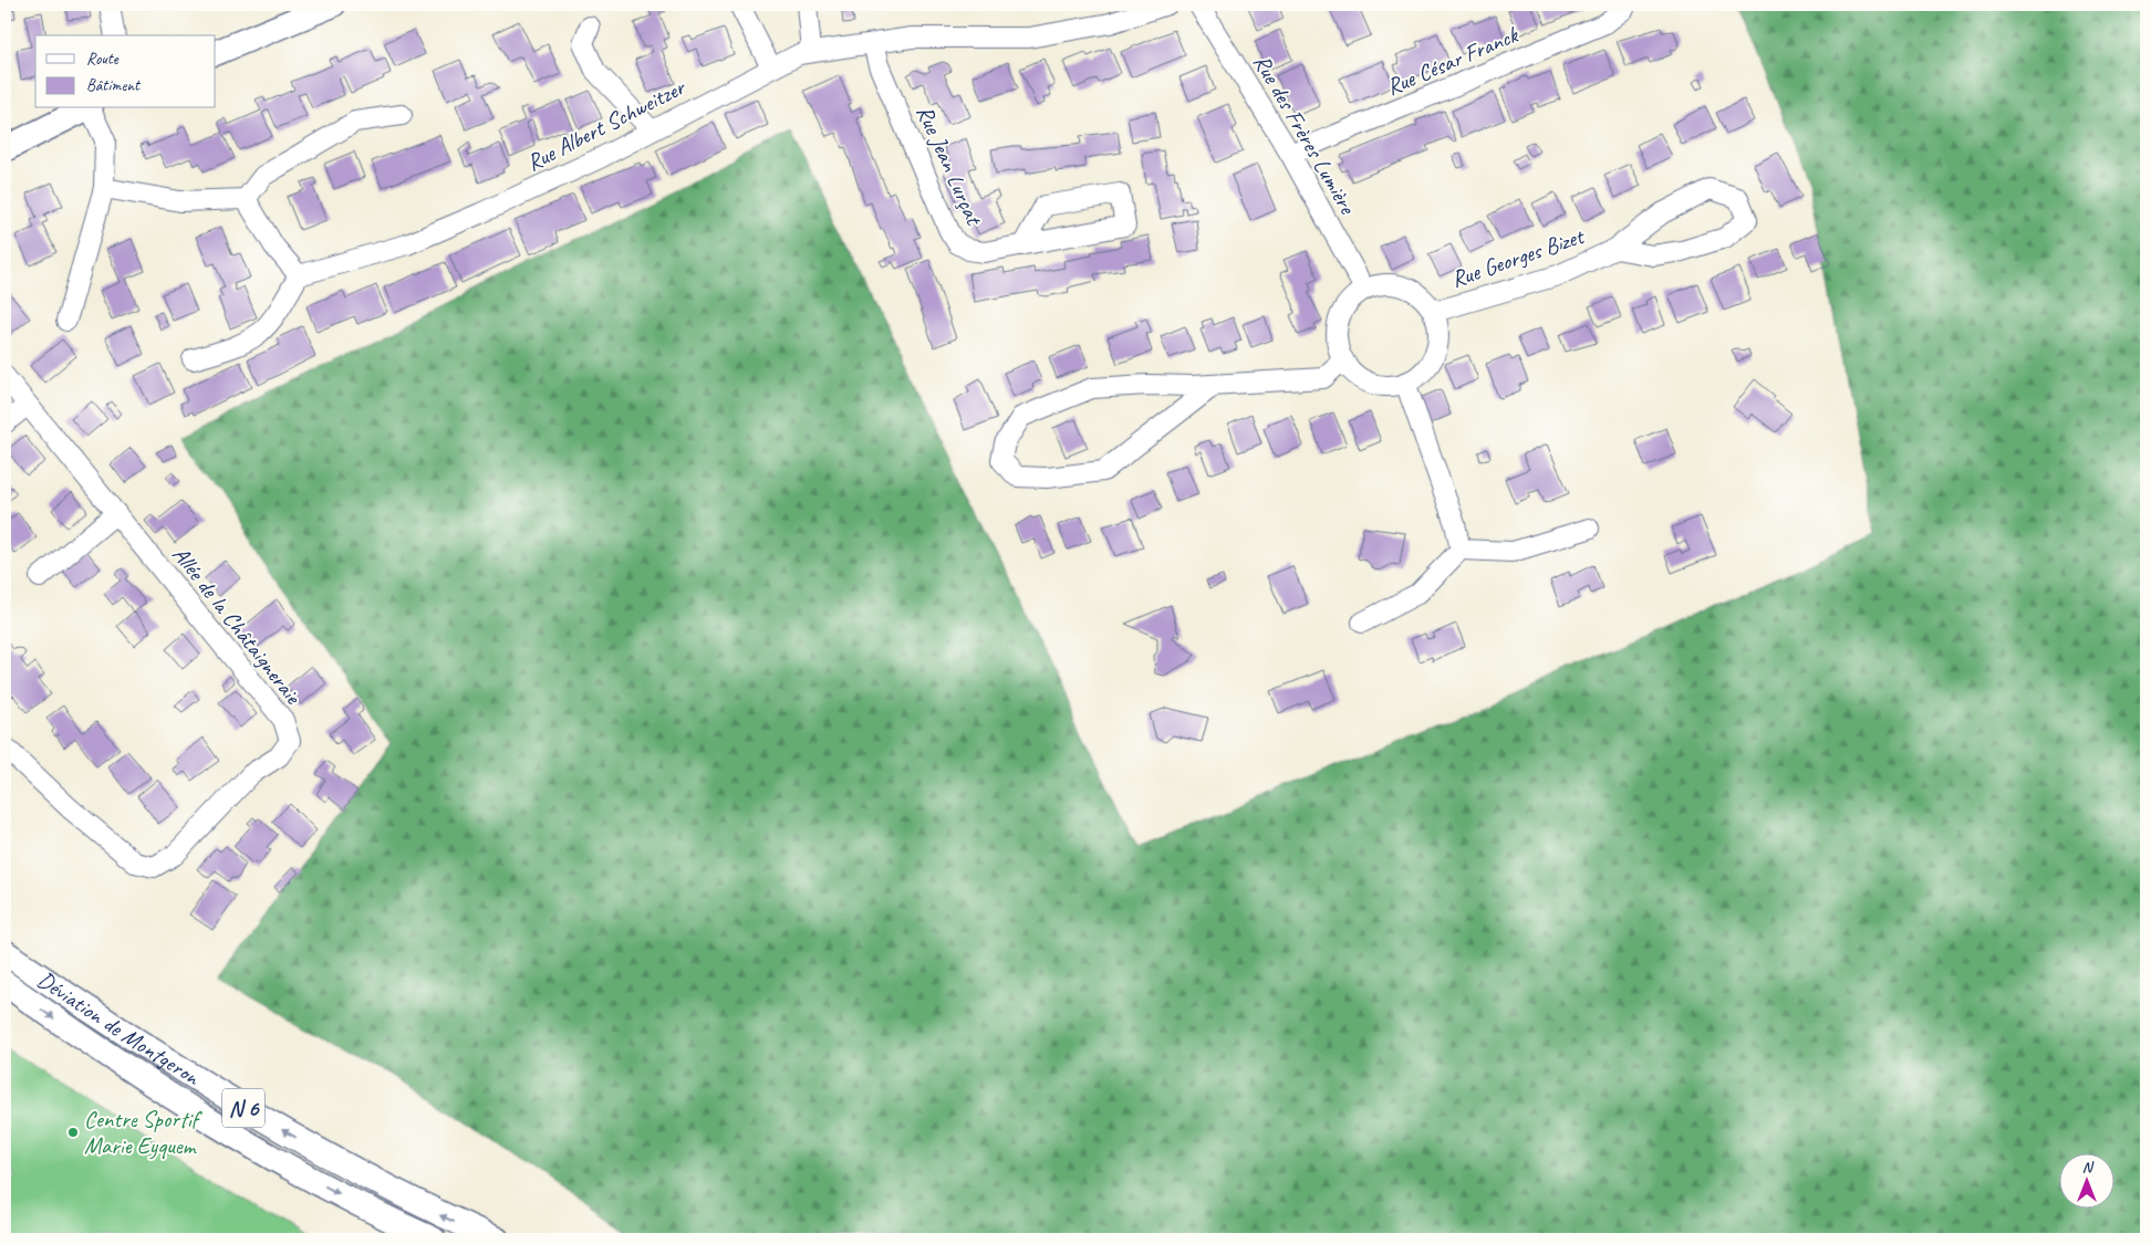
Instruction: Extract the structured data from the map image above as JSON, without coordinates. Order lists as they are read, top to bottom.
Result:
{
  "streets": {
    "main road": ["Déviation de Montgeron", "N 6"],
    "street": [
      "Rue César Franck",
      "Rue Albert Schweitzer",
      "Rue des Frères Lumière",
      "Rue Jean Lurçat",
      "Rue Georges Bizet",
      "Allée de la Châtaigneraie"
    ]
  },
  "crossings": [
    ["Rue César Franck", "Rue des Frères Lumière"],
    ["Rue Albert Schweitzer", "Rue Jean Lurçat"],
    ["Rue des Frères Lumière", "Rue Georges Bizet"]
  ],
  "places": ["Centre Sportif Marie Eyquem"],
  "legend": ["Route", "Bâtiment"],
  "north": "top"
}
